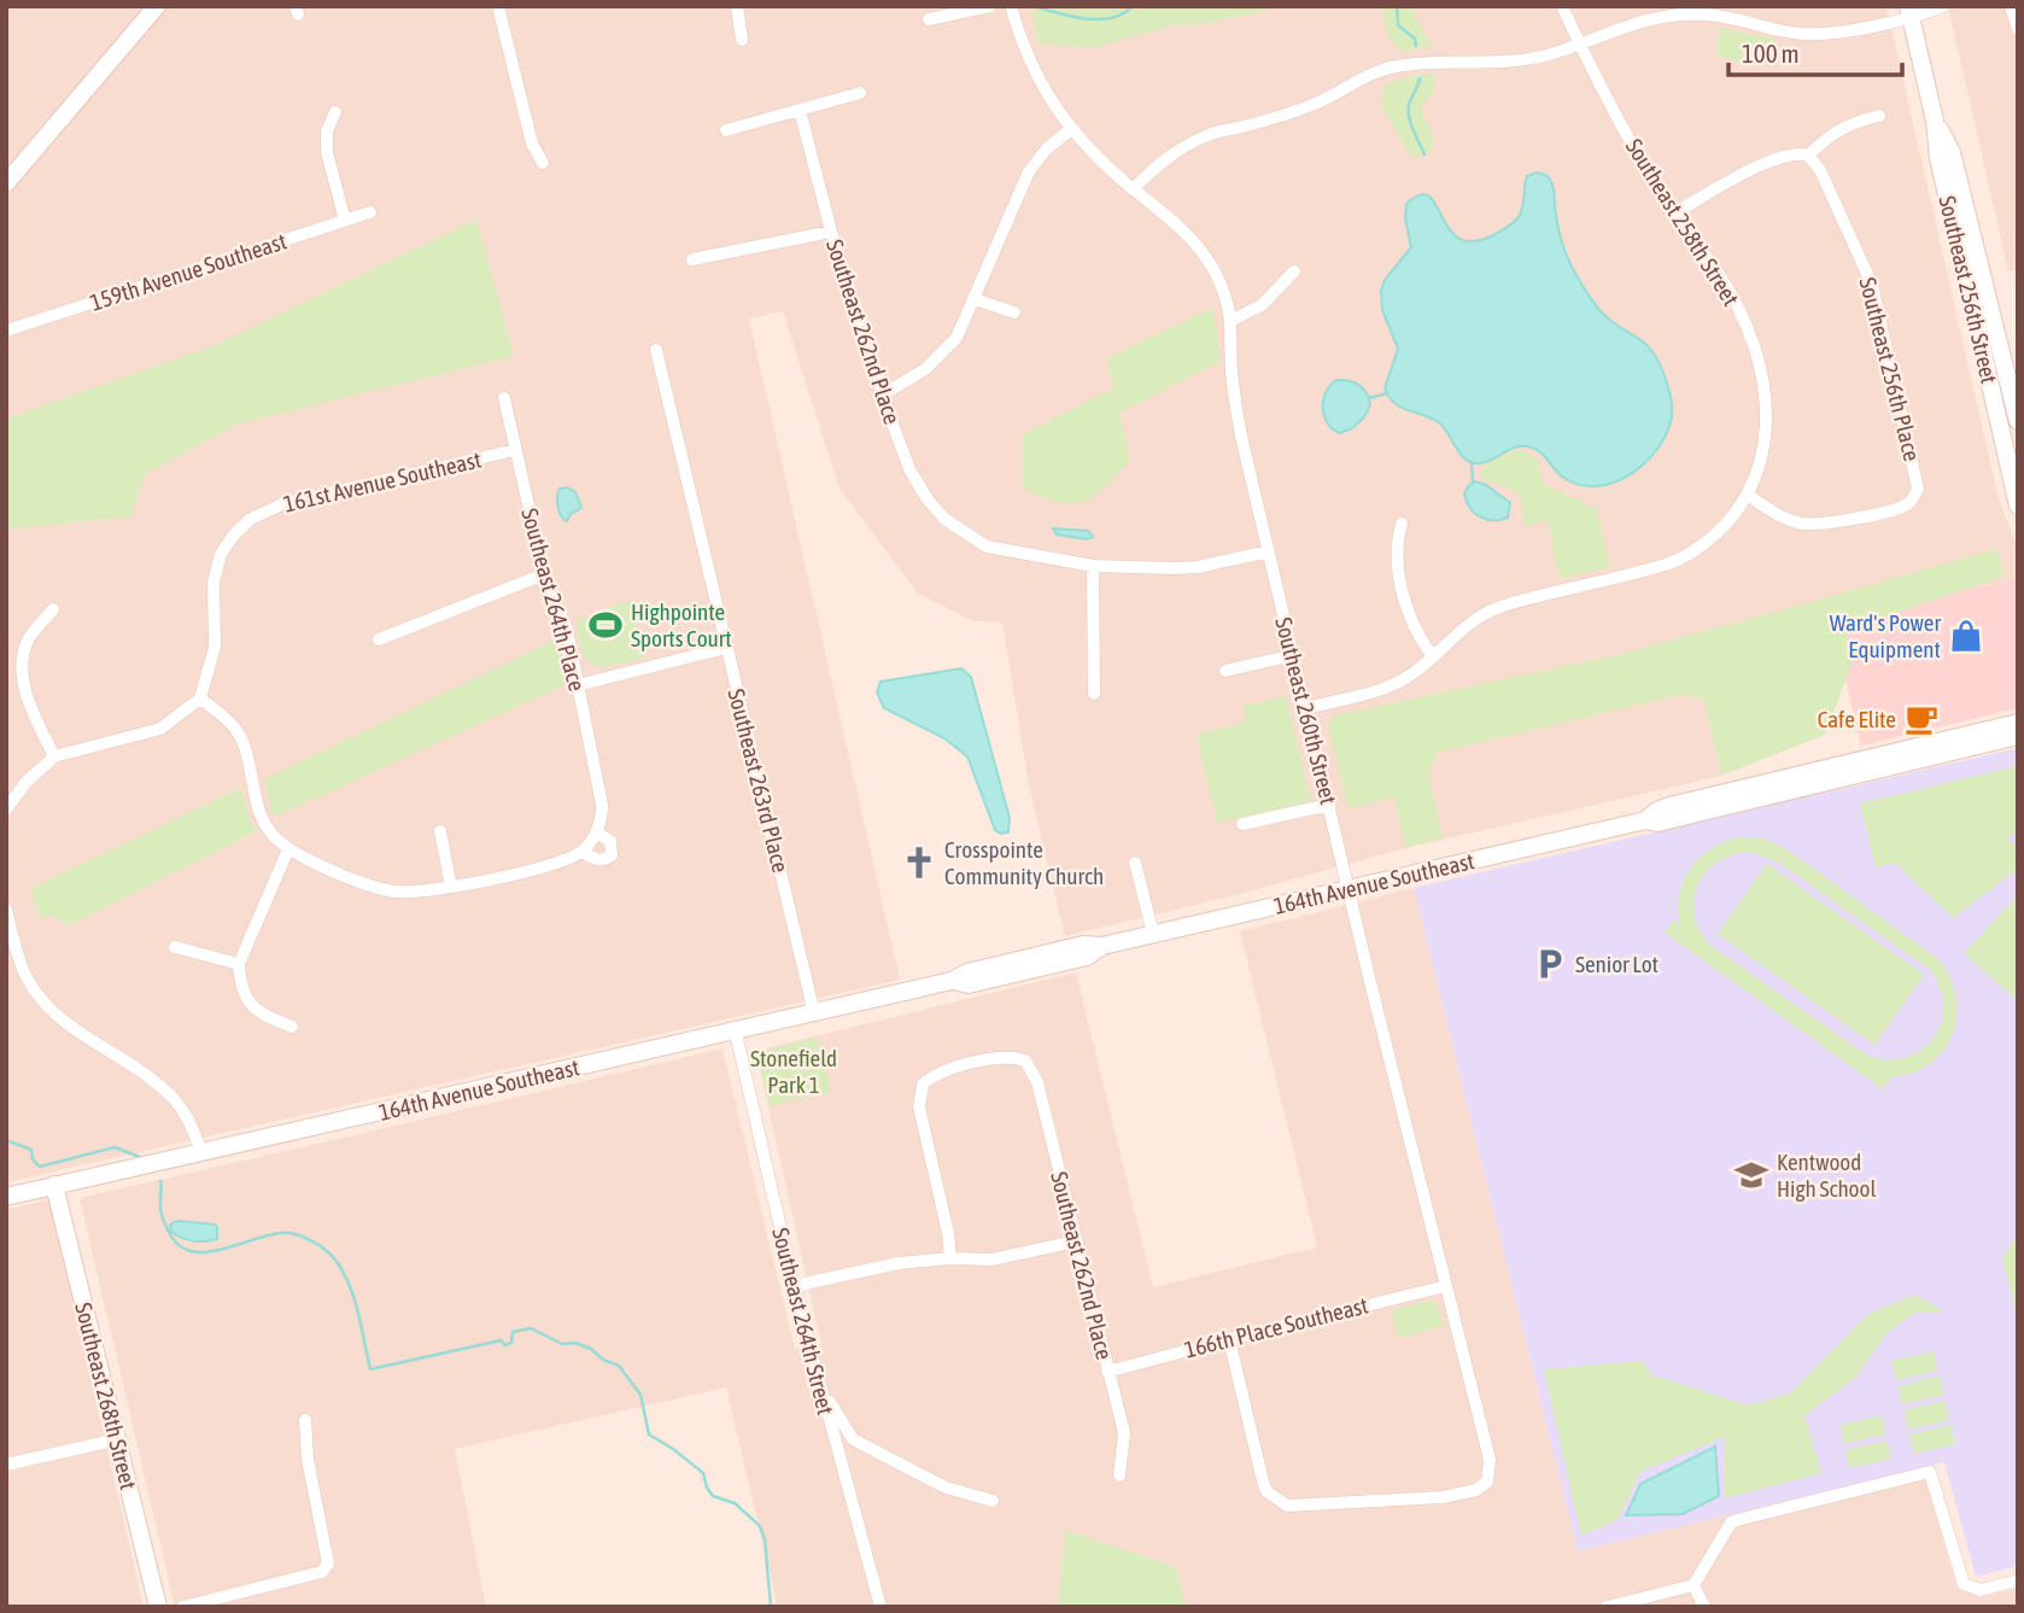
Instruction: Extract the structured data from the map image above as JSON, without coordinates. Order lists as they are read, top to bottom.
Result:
{
  "streets": {
    "street": [
      "Southeast 258th Street",
      "159th Avenue Southeast",
      "Southeast 256th Street",
      "Southeast 262nd Place",
      "Southeast 256th Place",
      "161st Avenue Southeast",
      "Southeast 264th Place",
      "Southeast 260th Street",
      "Southeast 263rd Place",
      "164th Avenue Southeast",
      "Southeast 264th Street",
      "166th Place Southeast",
      "Southeast 268th Street"
    ]
  },
  "crossings": [
    ["Southeast 258th Street", "Southeast 256th Place"],
    ["Southeast 262nd Place", "Southeast 260th Street"],
    ["Southeast 262nd Place", "166th Place Southeast"],
    ["161st Avenue Southeast", "Southeast 264th Place"],
    ["Southeast 260th Street", "164th Avenue Southeast"],
    ["Southeast 260th Street", "166th Place Southeast"],
    ["Southeast 263rd Place", "164th Avenue Southeast"],
    ["164th Avenue Southeast", "Southeast 264th Street"],
    ["164th Avenue Southeast", "Southeast 268th Street"]
  ],
  "parks": ["Stonefield Park 1"],
  "places": {
    "sports": ["Highpointe Sports Court"],
    "shop": ["Ward's Power Equipment"],
    "cafe": ["Cafe Elite"],
    "church": ["Crosspointe Community Church"],
    "parking": ["Senior Lot"],
    "school or university": ["Kentwood High School"]
  },
  "scale_bar": "100 m"
}
